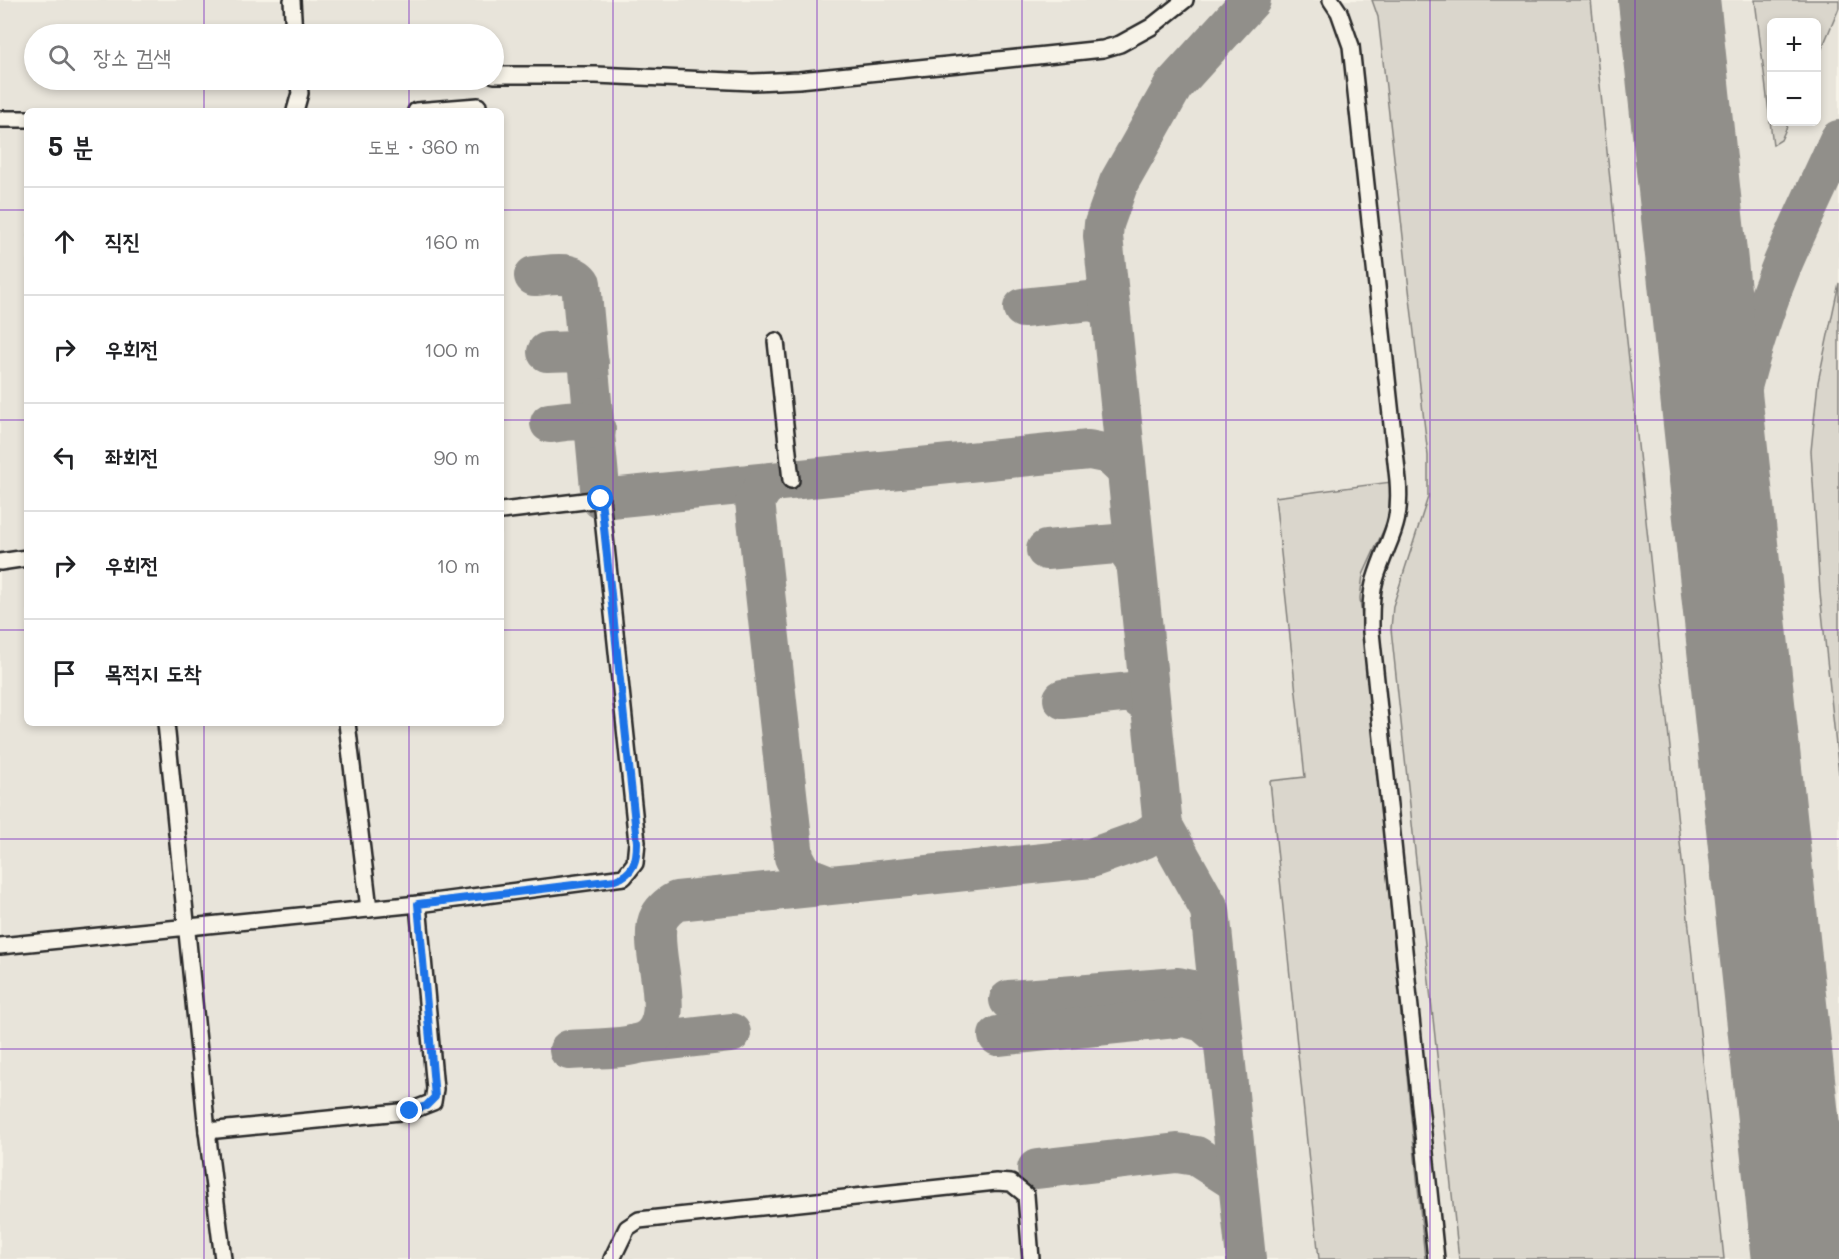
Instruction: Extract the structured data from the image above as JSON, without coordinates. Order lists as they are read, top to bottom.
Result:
{
  "page": {
    "map_buttons": ["+", "−"],
    "search": "장소 검색",
    "heading": ["5 분", "도보 · 360 m"],
    "list": [
      ["직진", "160 m"],
      ["우회전", "100 m"],
      ["좌회전", "90 m"],
      ["우회전", "10 m"],
      "목적지 도착"
    ]
  }
}
